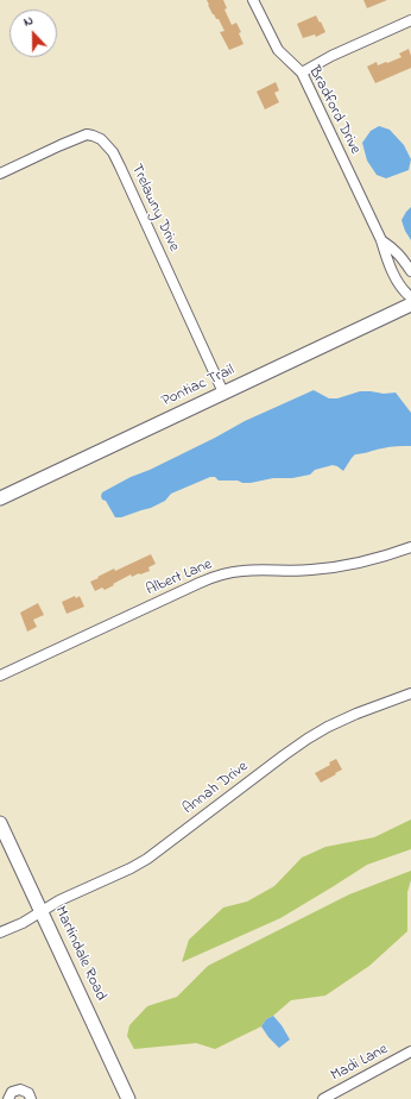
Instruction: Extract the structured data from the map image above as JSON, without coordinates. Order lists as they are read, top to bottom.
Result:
{
  "streets": {
    "main road": ["Pontiac Trail", "Martindale Road"],
    "street": [
      "Bradford Drive",
      "Trelawny Drive",
      "Albert Lane",
      "Annah Drive",
      "Madi Lane"
    ]
  },
  "crossings": [
    ["Trelawny Drive", "Pontiac Trail"],
    ["Annah Drive", "Martindale Road"]
  ],
  "north": "top"
}
